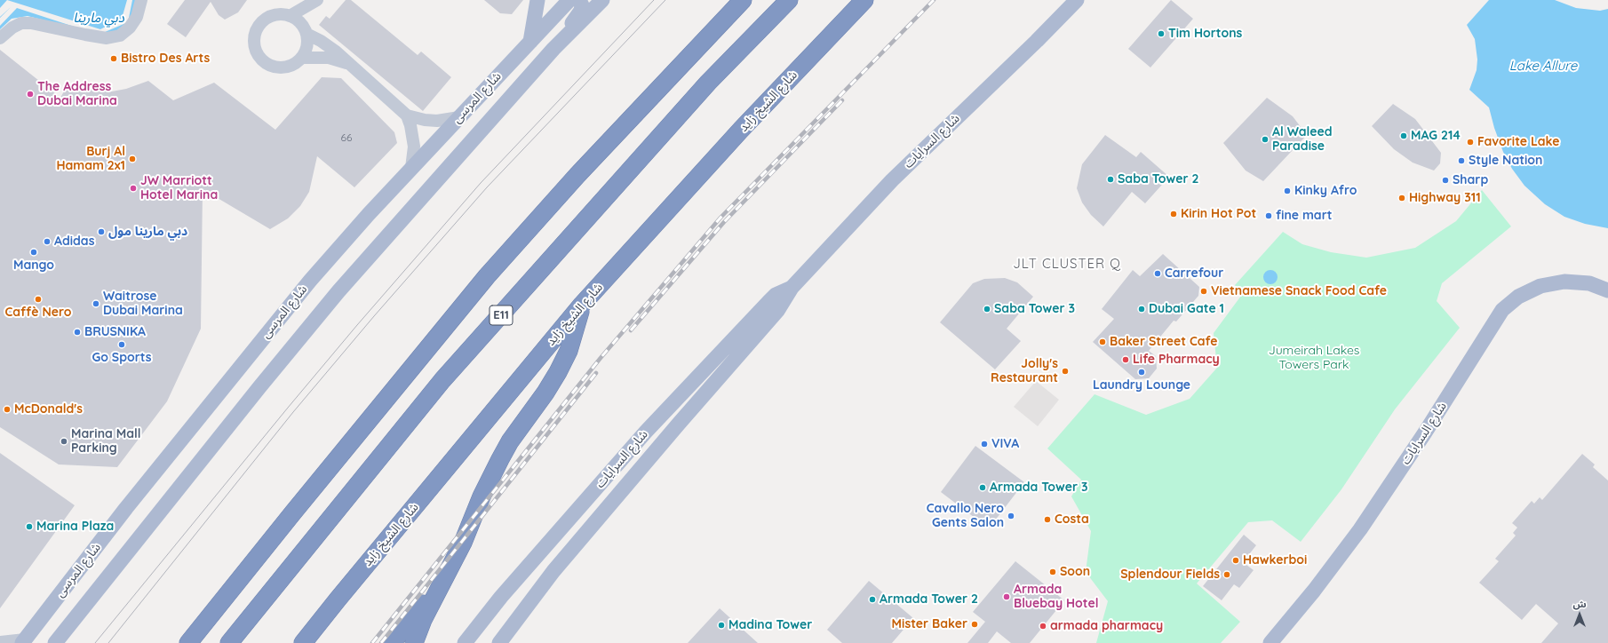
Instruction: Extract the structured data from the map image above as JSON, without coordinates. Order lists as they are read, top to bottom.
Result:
{
  "streets": {
    "highway": ["شارع الشيخ زايد", "E11"],
    "main road": ["شارع المرسى", "شارع السرايات"]
  },
  "districts": ["JLT CLUSTER Q"],
  "water": ["دبي مارينا", "Lake Allure"],
  "parks": ["Jumeirah Lakes Towers Park"],
  "places": [
    "Tim Hortons",
    "Bistro Des Arts",
    "The Address Dubai Marina",
    "MAG 214",
    "Al Waleed Paradise",
    "Favorite Lake",
    "Burj Al Hamam 2x1",
    "Style Nation",
    "Saba Tower 2",
    "Sharp",
    "JW Marriott Hotel Marina",
    "Kinky Afro",
    "Highway 311",
    "Kirin Hot Pot",
    "fine mart",
    "دبي مارينا مول",
    "Adidas",
    "Mango",
    "Carrefour",
    "Vietnamese Snack Food Cafe",
    "Caffè Nero",
    "Waitrose Dubai Marina",
    "Saba Tower 3",
    "Dubai Gate 1",
    "BRUSNIKA",
    "Baker Street Cafe",
    "Go Sports",
    "Life Pharmacy",
    "Jolly's Restaurant",
    "Laundry Lounge",
    "McDonald's",
    "Marina Mall Parking",
    "VIVA",
    "Armada Tower 3",
    "Cavallo Nero Gents Salon",
    "Costa",
    "Marina Plaza",
    "Hawkerboi",
    "Soon",
    "Splendour Fields",
    "Armada Bluebay Hotel",
    "Armada Tower 2",
    "Mister Baker",
    "Madina Tower",
    "armada pharmacy"
  ],
  "house_numbers": ["66"],
  "north": "top"
}
